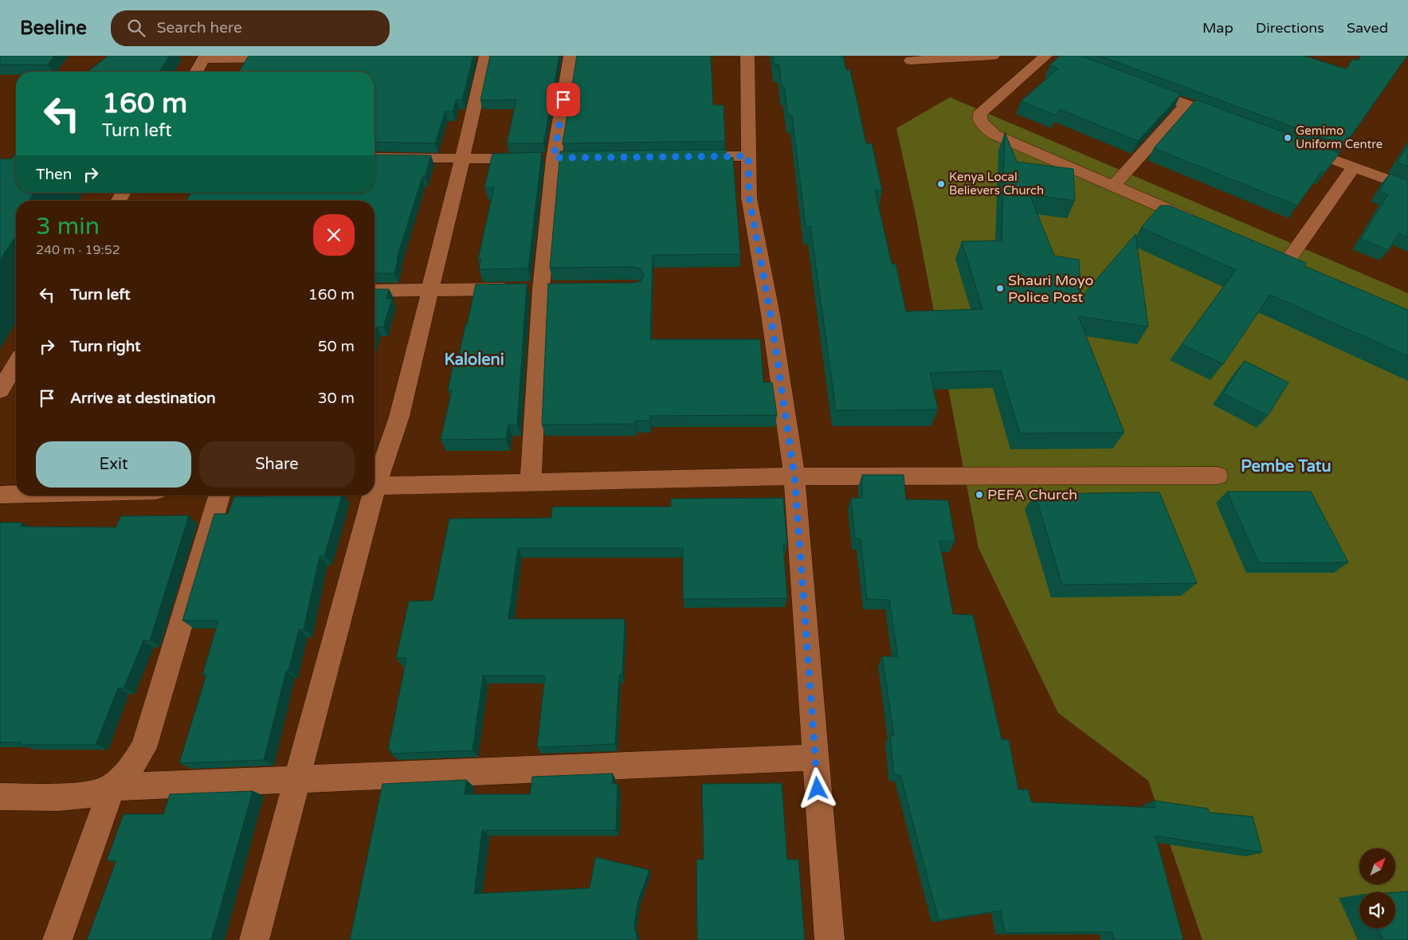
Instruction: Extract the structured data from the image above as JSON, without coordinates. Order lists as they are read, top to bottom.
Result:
{
  "districts": ["Kaloleni", "Pembe Tatu"],
  "places": [
    "Gemimo Uniform Centre",
    "Kenya Local Believers Church",
    "Shauri Moyo Police Post",
    "PEFA Church"
  ],
  "north": "top right",
  "page": {
    "header": "Beeline",
    "search": "Search here",
    "nav": ["Map", "Directions", "Saved"],
    "turn": ["160 m", "Turn left"],
    "then": "Then",
    "heading": ["3 min", "240 m · 19:52"],
    "list": [
      {
        "name": "Turn left",
        "value": "160 m"
      },
      {
        "name": "Turn right",
        "value": "50 m"
      },
      {
        "name": "Arrive at destination",
        "value": "30 m"
      }
    ],
    "buttons": ["Exit", "Share"]
  }
}
